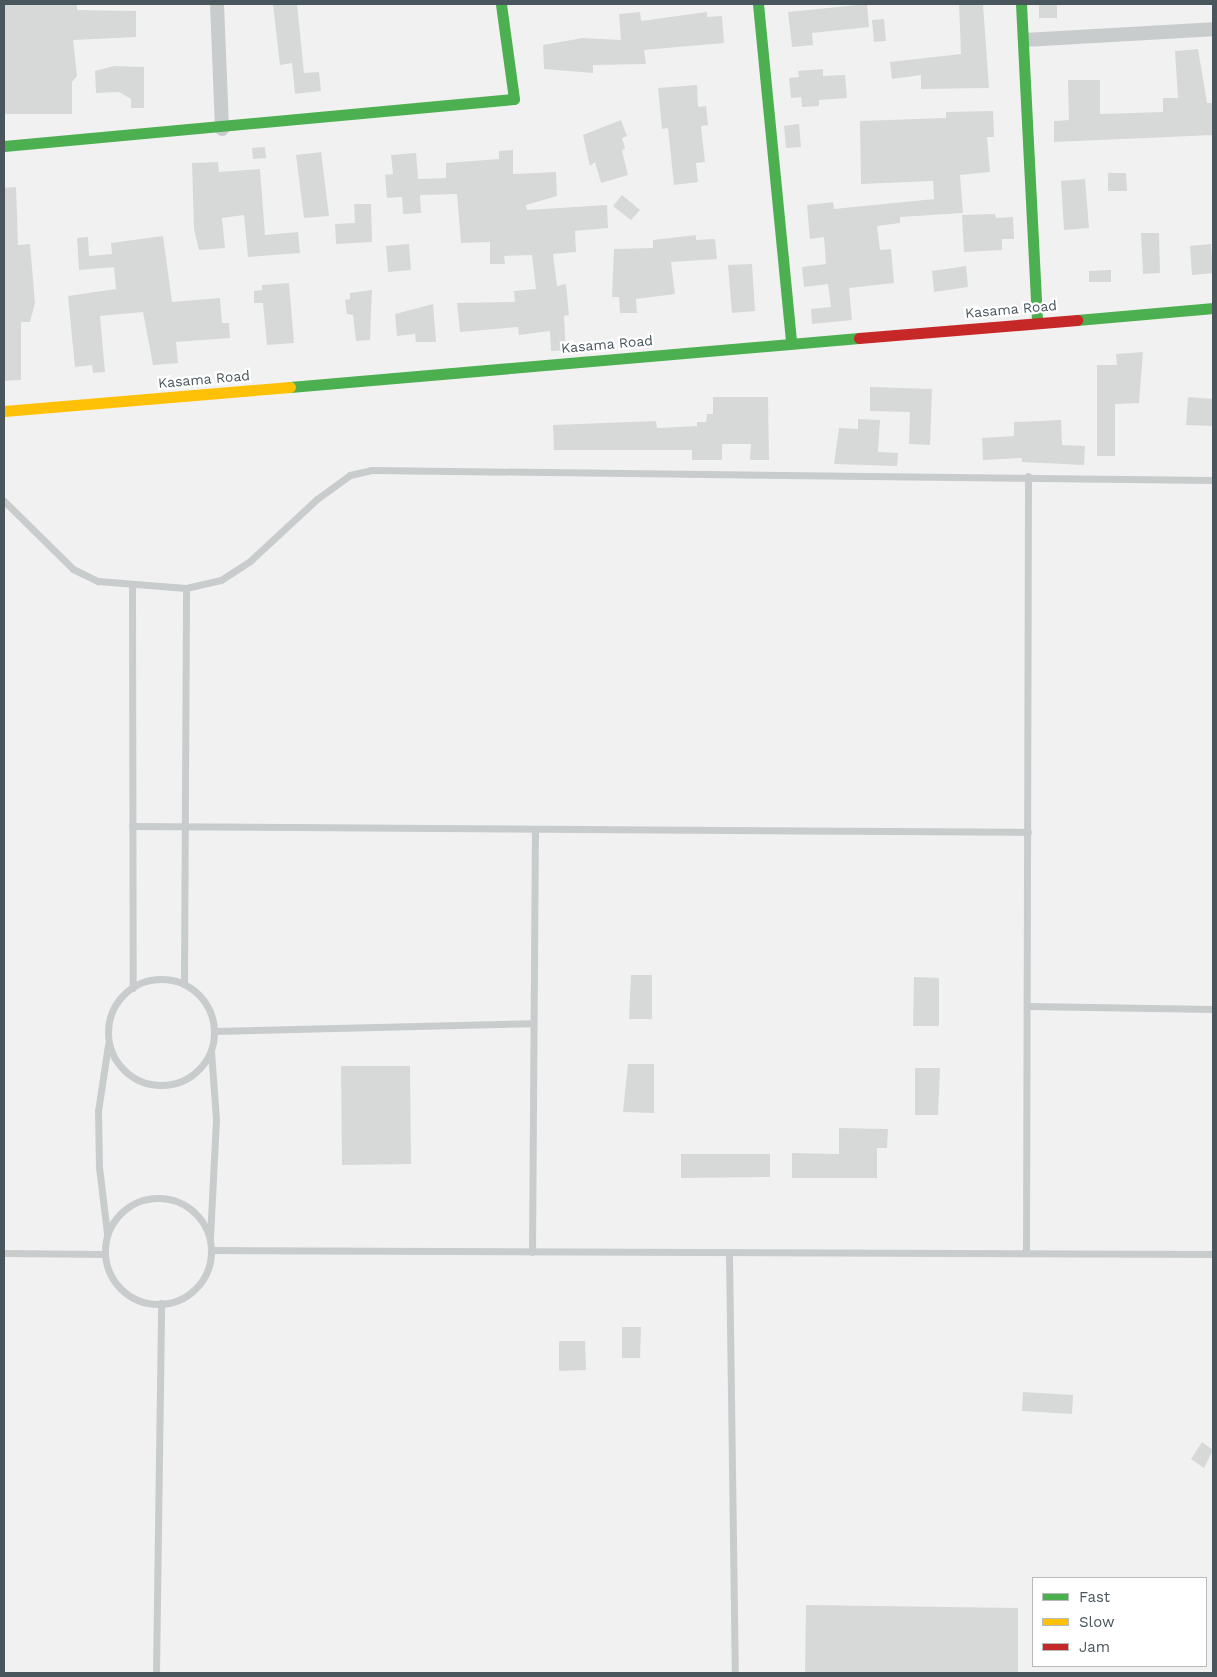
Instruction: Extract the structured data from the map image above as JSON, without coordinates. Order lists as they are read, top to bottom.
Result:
{
  "streets": {
    "street": ["Kasama Road"]
  },
  "legend": ["Fast", "Slow", "Jam"]
}
